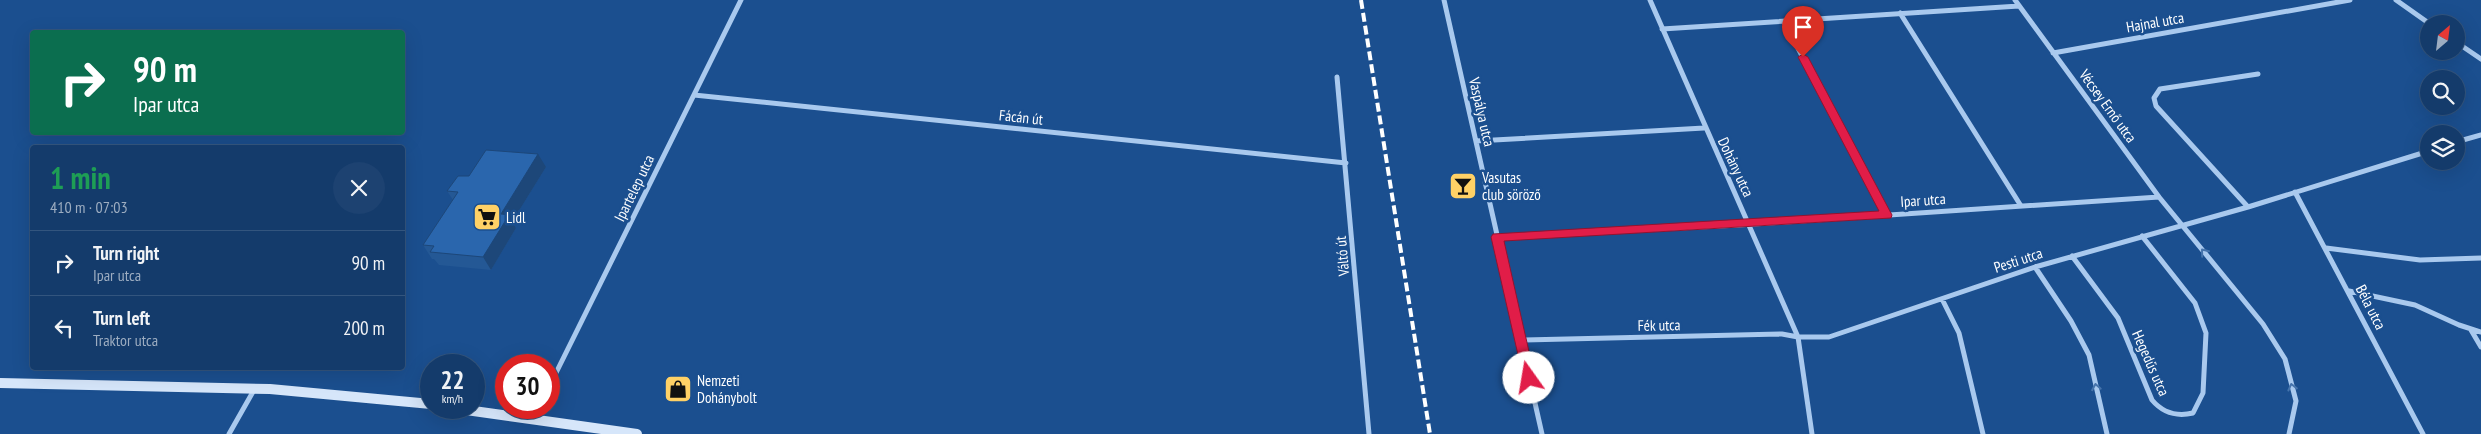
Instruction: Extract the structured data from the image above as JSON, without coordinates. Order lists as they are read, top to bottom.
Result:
{
  "streets": {
    "street": [
      "Hajnal utca",
      "Vécsey Ernő utca",
      "Vaspálya utca",
      "Fácán út",
      "Dohány utca",
      "Ipartelep utca",
      "Ipar utca",
      "Váltó út",
      "Pesti utca",
      "Béla utca",
      "Fék utca",
      "Hegedűs utca"
    ]
  },
  "crossings": [
    ["Hajnal utca", "Vécsey Ernő utca"],
    ["Vécsey Ernő utca", "Ipar utca"],
    ["Vécsey Ernő utca", "Pesti utca"],
    ["Vaspálya utca", "Ipar utca"],
    ["Vaspálya utca", "Fék utca"],
    ["Fácán út", "Ipartelep utca"],
    ["Fácán út", "Váltó út"],
    ["Dohány utca", "Ipar utca"],
    ["Dohány utca", "Pesti utca"],
    ["Dohány utca", "Fék utca"],
    ["Pesti utca", "Béla utca"],
    ["Pesti utca", "Fék utca"],
    ["Pesti utca", "Hegedűs utca"]
  ],
  "one_way": ["Vécsey Ernő utca"],
  "places": {
    "bar": ["Vasutas club söröző"],
    "supermarket": ["Lidl"],
    "shop": ["Nemzeti Dohánybolt"]
  },
  "north": "top right",
  "page": {
    "turn": ["90 m", "Ipar utca"],
    "heading": ["1 min", "410 m · 07:03"],
    "list": [
      {
        "name": "Turn right",
        "note": "Ipar utca",
        "value": "90 m"
      },
      {
        "name": "Turn left",
        "note": "Traktor utca",
        "value": "200 m"
      }
    ],
    "speed": "22 km/h",
    "limit": "30"
  }
}
